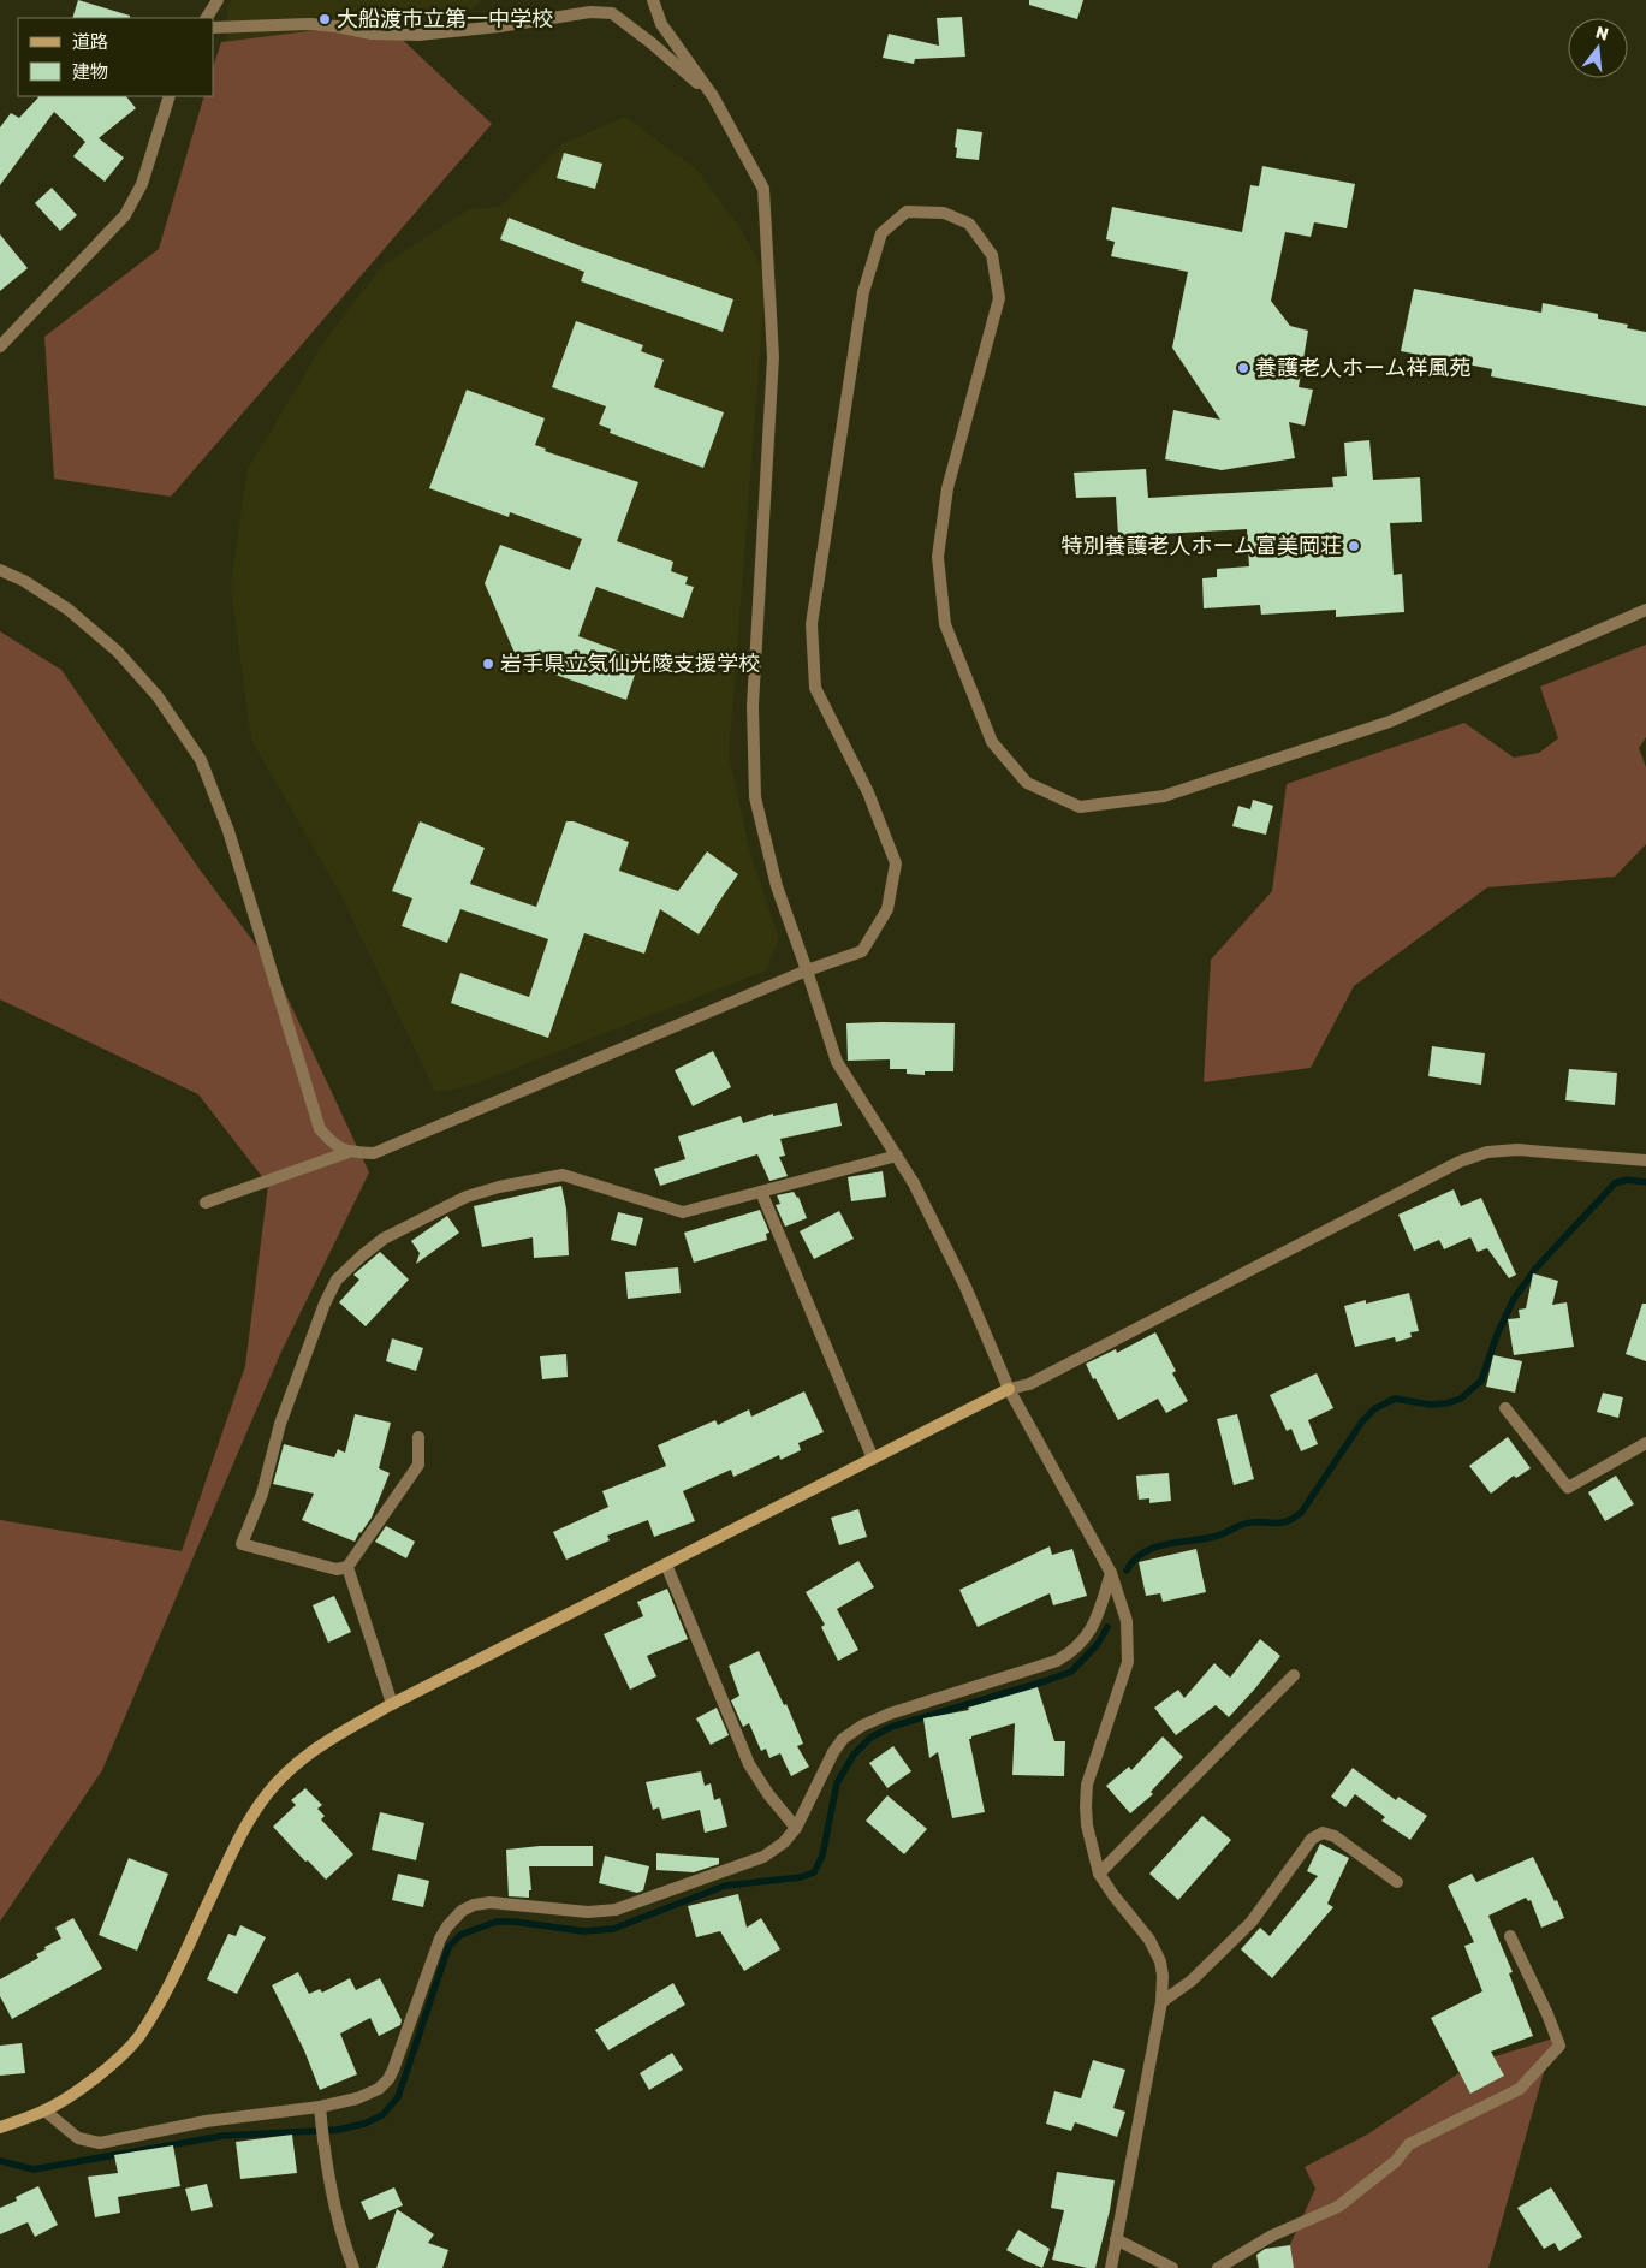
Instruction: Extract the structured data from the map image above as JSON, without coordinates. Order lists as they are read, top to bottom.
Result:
{
  "places": [
    "大船渡市立第一中学校",
    "養護老人ホーム祥風苑",
    "特別養護老人ホーム富美岡荘",
    "岩手県立気仙光陵支援学校"
  ],
  "legend": ["道路", "建物"],
  "north": "top"
}
